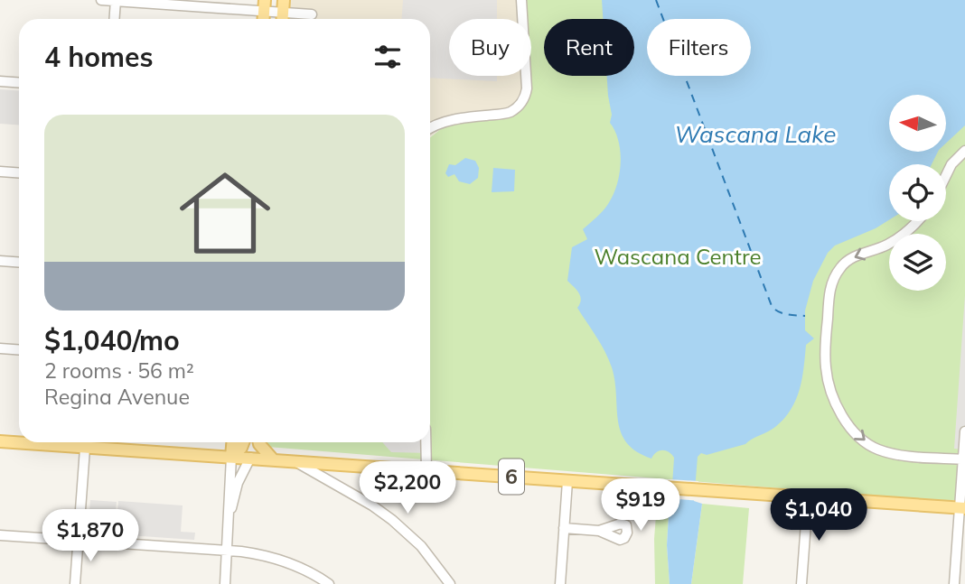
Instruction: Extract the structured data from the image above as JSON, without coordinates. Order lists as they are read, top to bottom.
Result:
{
  "streets": {
    "main road": ["6"]
  },
  "water": ["Wascana Lake"],
  "parks": ["Wascana Centre"],
  "north": "left",
  "page": {
    "chip": ["Buy", "Rent", "Filters"],
    "heading": "4 homes",
    "list": [
      {
        "name": "$1,040/mo",
        "note": "2 rooms · 56 m² · Regina Avenue"
      }
    ],
    "price": [
      "$2,200",
      "$919",
      "$1,040",
      "$1,870"
    ]
  }
}
